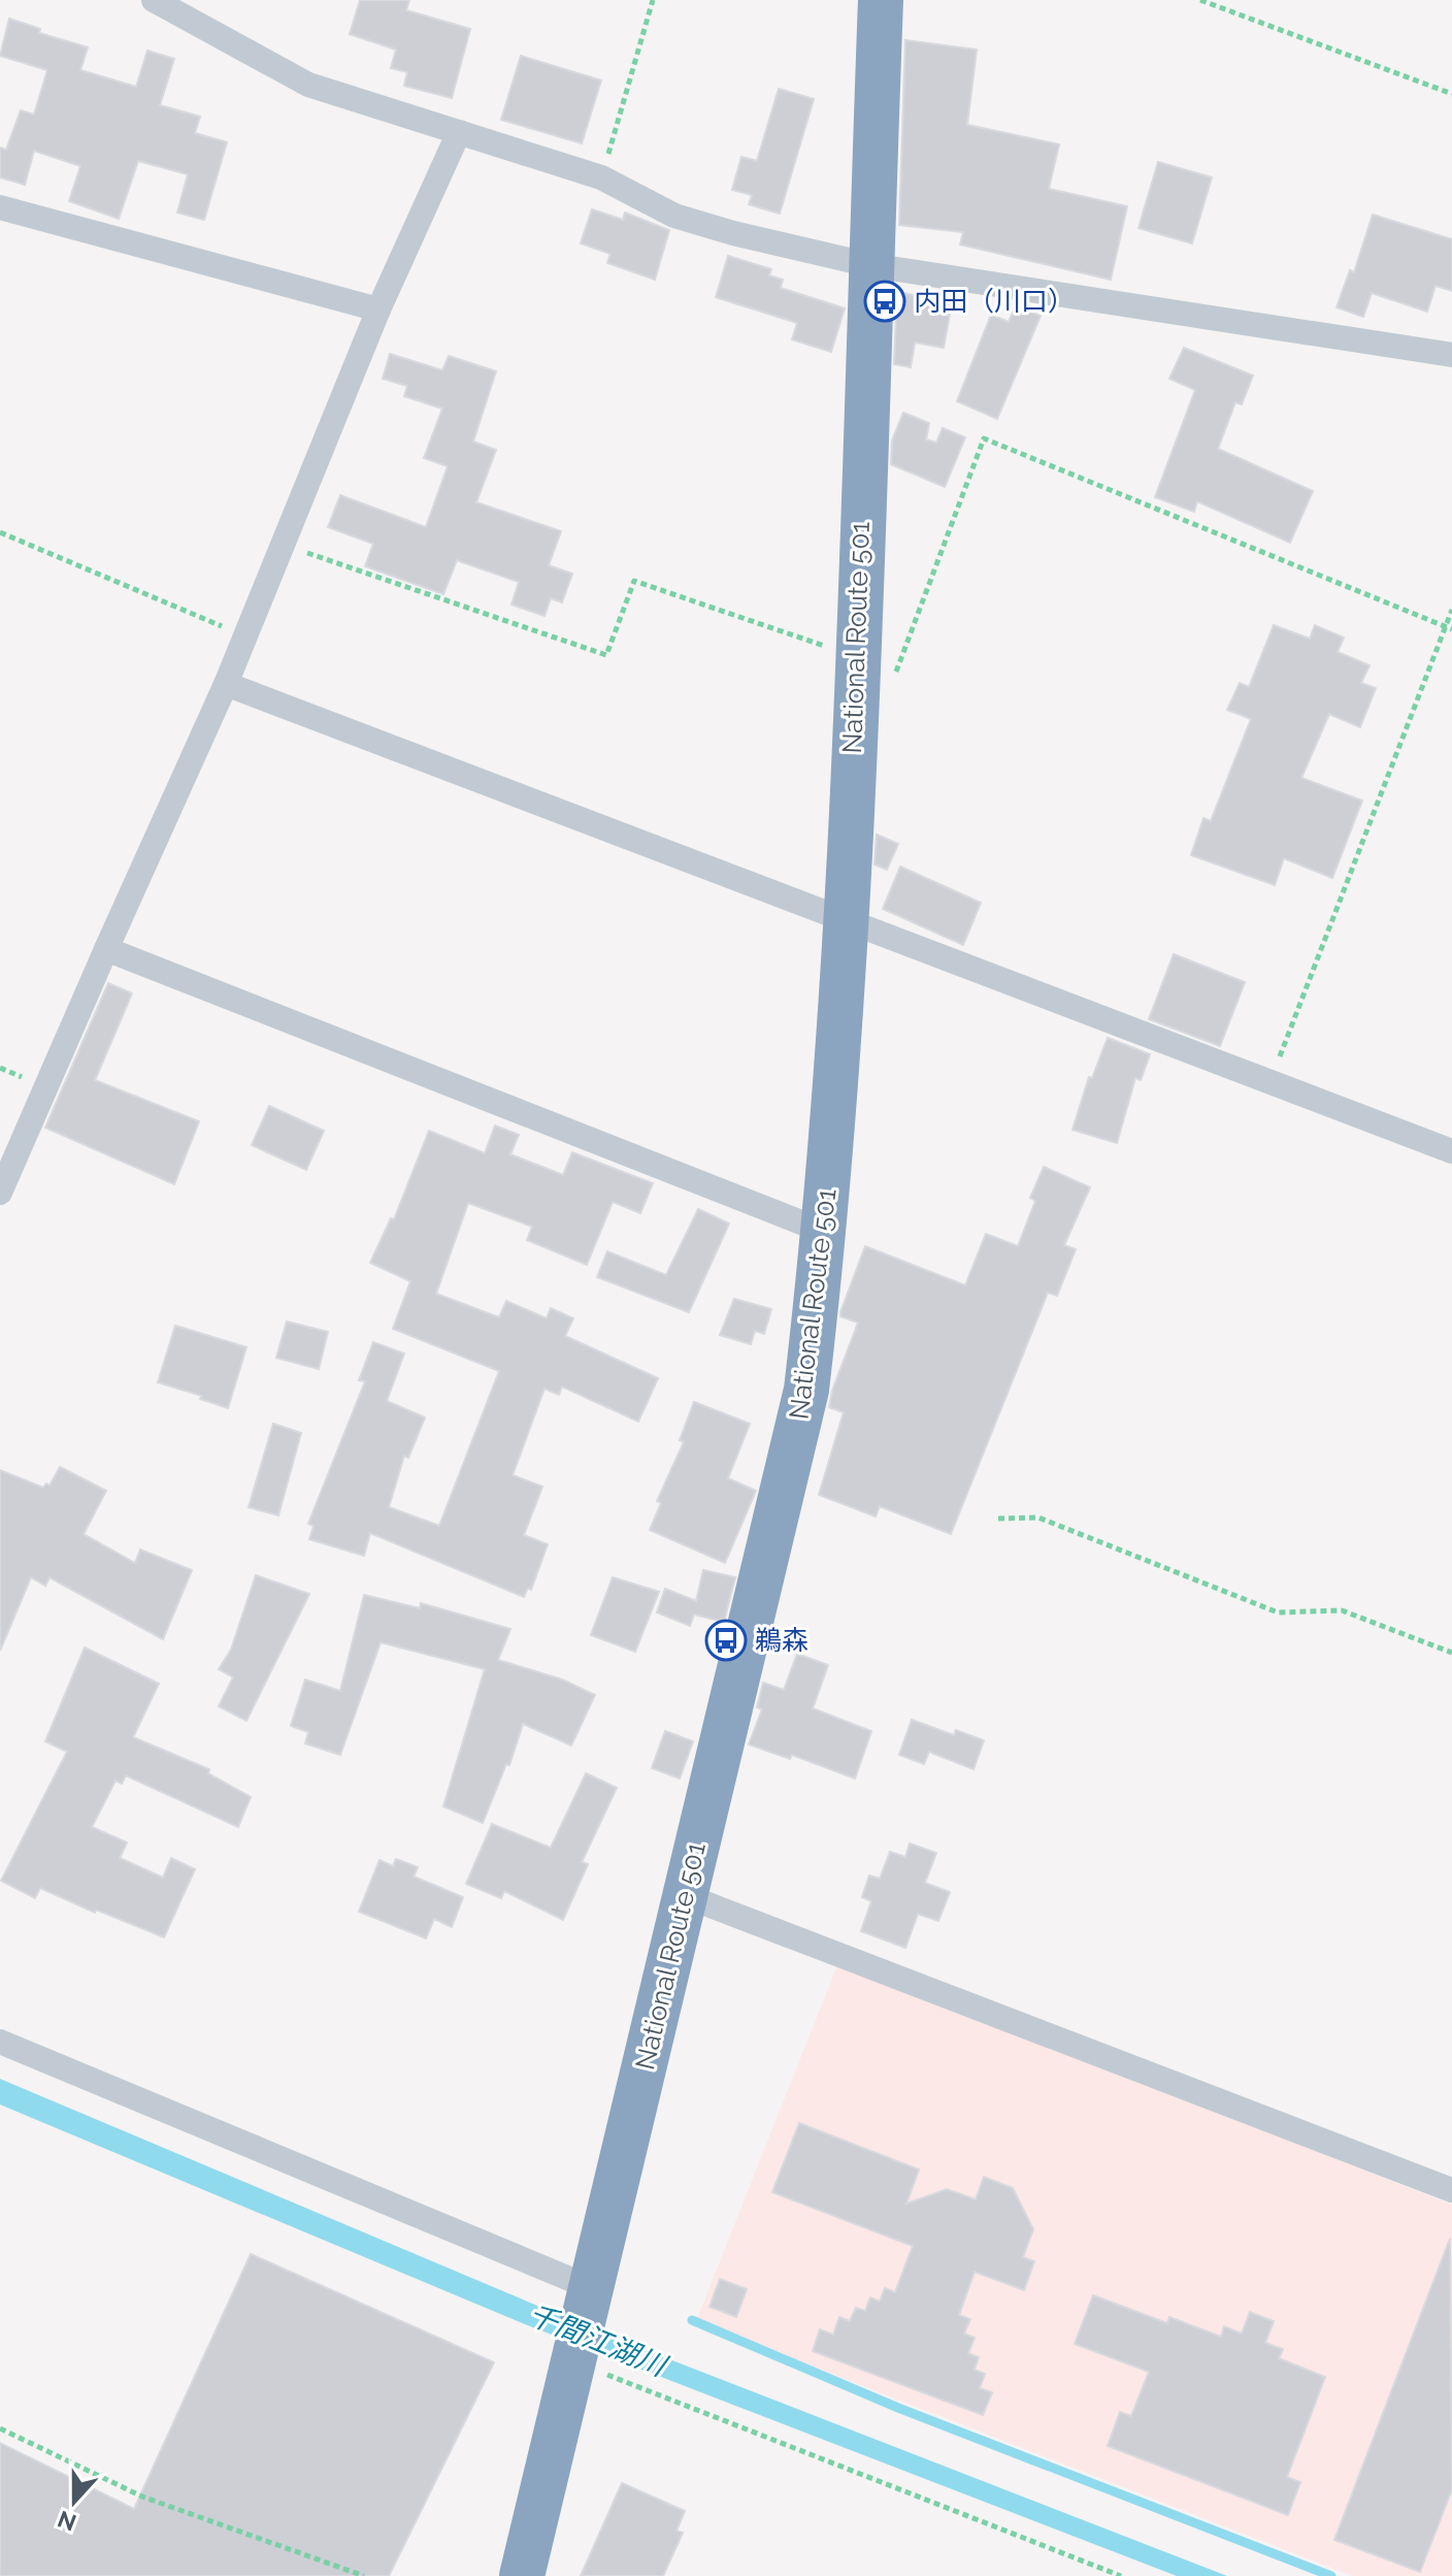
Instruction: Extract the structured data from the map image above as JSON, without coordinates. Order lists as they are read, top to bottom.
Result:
{
  "streets": {
    "highway": ["National Route 501"]
  },
  "water": ["千間江湖川"],
  "places": {
    "bus stop": ["内田（川口）", "鵜森"]
  },
  "north": "bottom"
}
